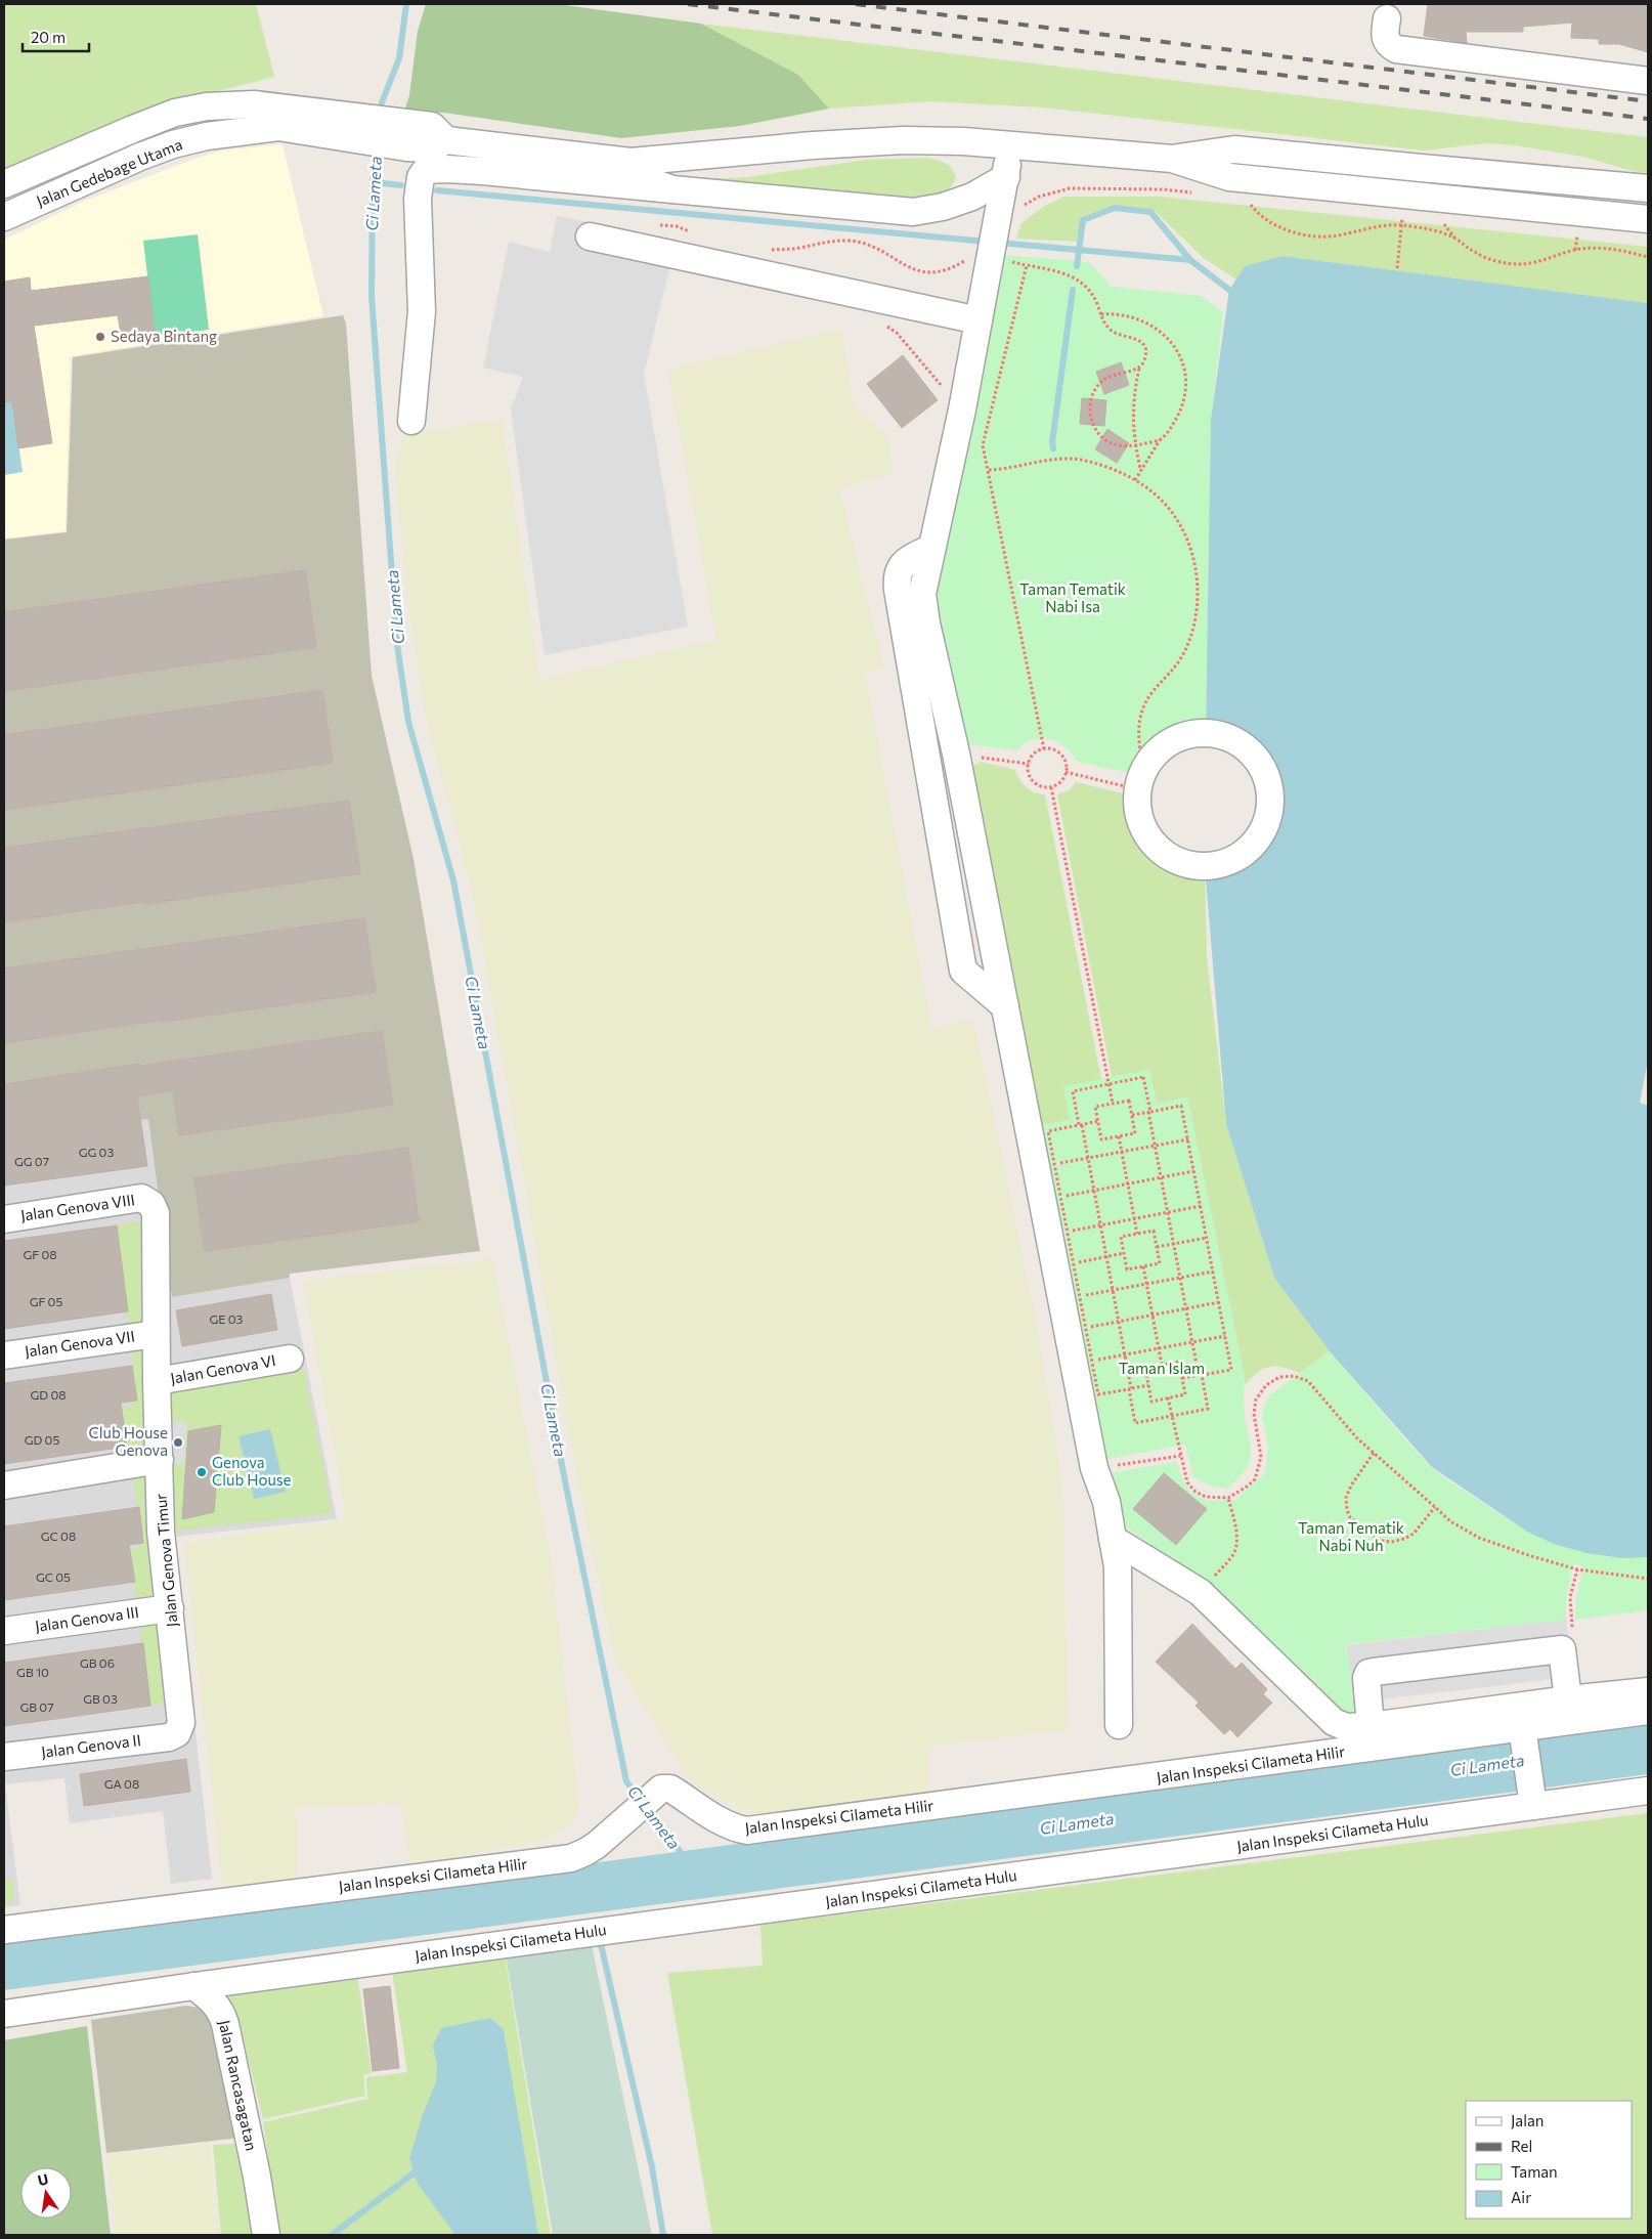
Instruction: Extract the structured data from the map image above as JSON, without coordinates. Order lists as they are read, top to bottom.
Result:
{
  "streets": {
    "street": [
      "Jalan Gedebage Utama",
      "Jalan Genova VIII",
      "Jalan Genova VII",
      "Jalan Genova VI",
      "Jalan Genova Timur",
      "Jalan Genova III",
      "Jalan Genova II",
      "Jalan Inspeksi Cilameta Hilir",
      "Jalan Inspeksi Cilameta Hulu",
      "Jalan Rancasagatan"
    ]
  },
  "crossings": [
    ["Jalan Genova VIII", "Jalan Genova Timur"],
    ["Jalan Genova VII", "Jalan Genova Timur"],
    ["Jalan Genova VI", "Jalan Genova Timur"],
    ["Jalan Genova Timur", "Jalan Genova III"],
    ["Jalan Genova Timur", "Jalan Genova II"],
    ["Jalan Inspeksi Cilameta Hulu", "Jalan Rancasagatan"]
  ],
  "water": ["Ci Lameta"],
  "parks": ["Taman Tematik Nabi Isa", "Taman Islam", "Taman Tematik Nabi Nuh"],
  "places": ["Sedaya Bintang", "Club House Genova", "Genova Club House"],
  "house_numbers": [
    "GG 03",
    "GG 07",
    "GF 08",
    "GF 05",
    "GE 03",
    "GD 08",
    "GD 05",
    "GC 08",
    "GC 05",
    "GB 06",
    "GB 10",
    "GB 03",
    "GB 07",
    "GA 08"
  ],
  "legend": [
    "Jalan",
    "Rel",
    "Taman",
    "Air"
  ],
  "scale_bar": "20 m",
  "north": "top"
}
